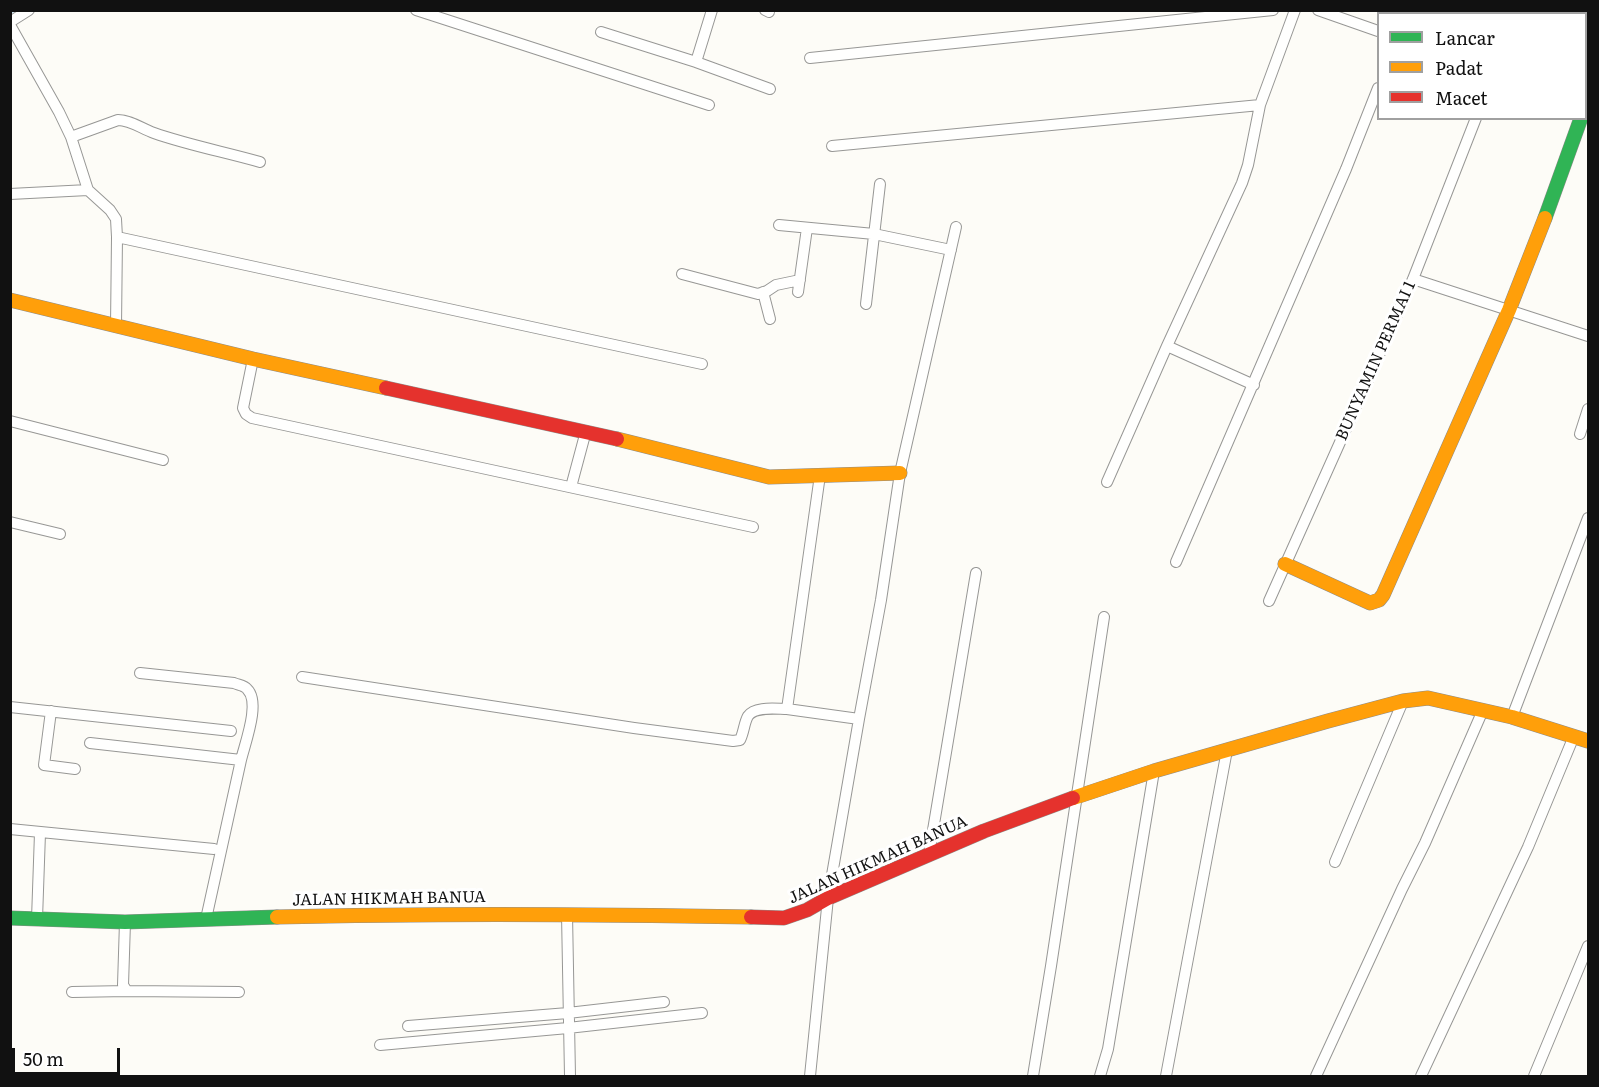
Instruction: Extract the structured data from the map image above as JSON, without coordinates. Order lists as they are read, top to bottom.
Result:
{
  "streets": {
    "street": ["BUNYAMIN PERMAI 1", "JALAN HIKMAH BANUA"]
  },
  "legend": ["Lancar", "Padat", "Macet"],
  "scale_bar": "50 m"
}
